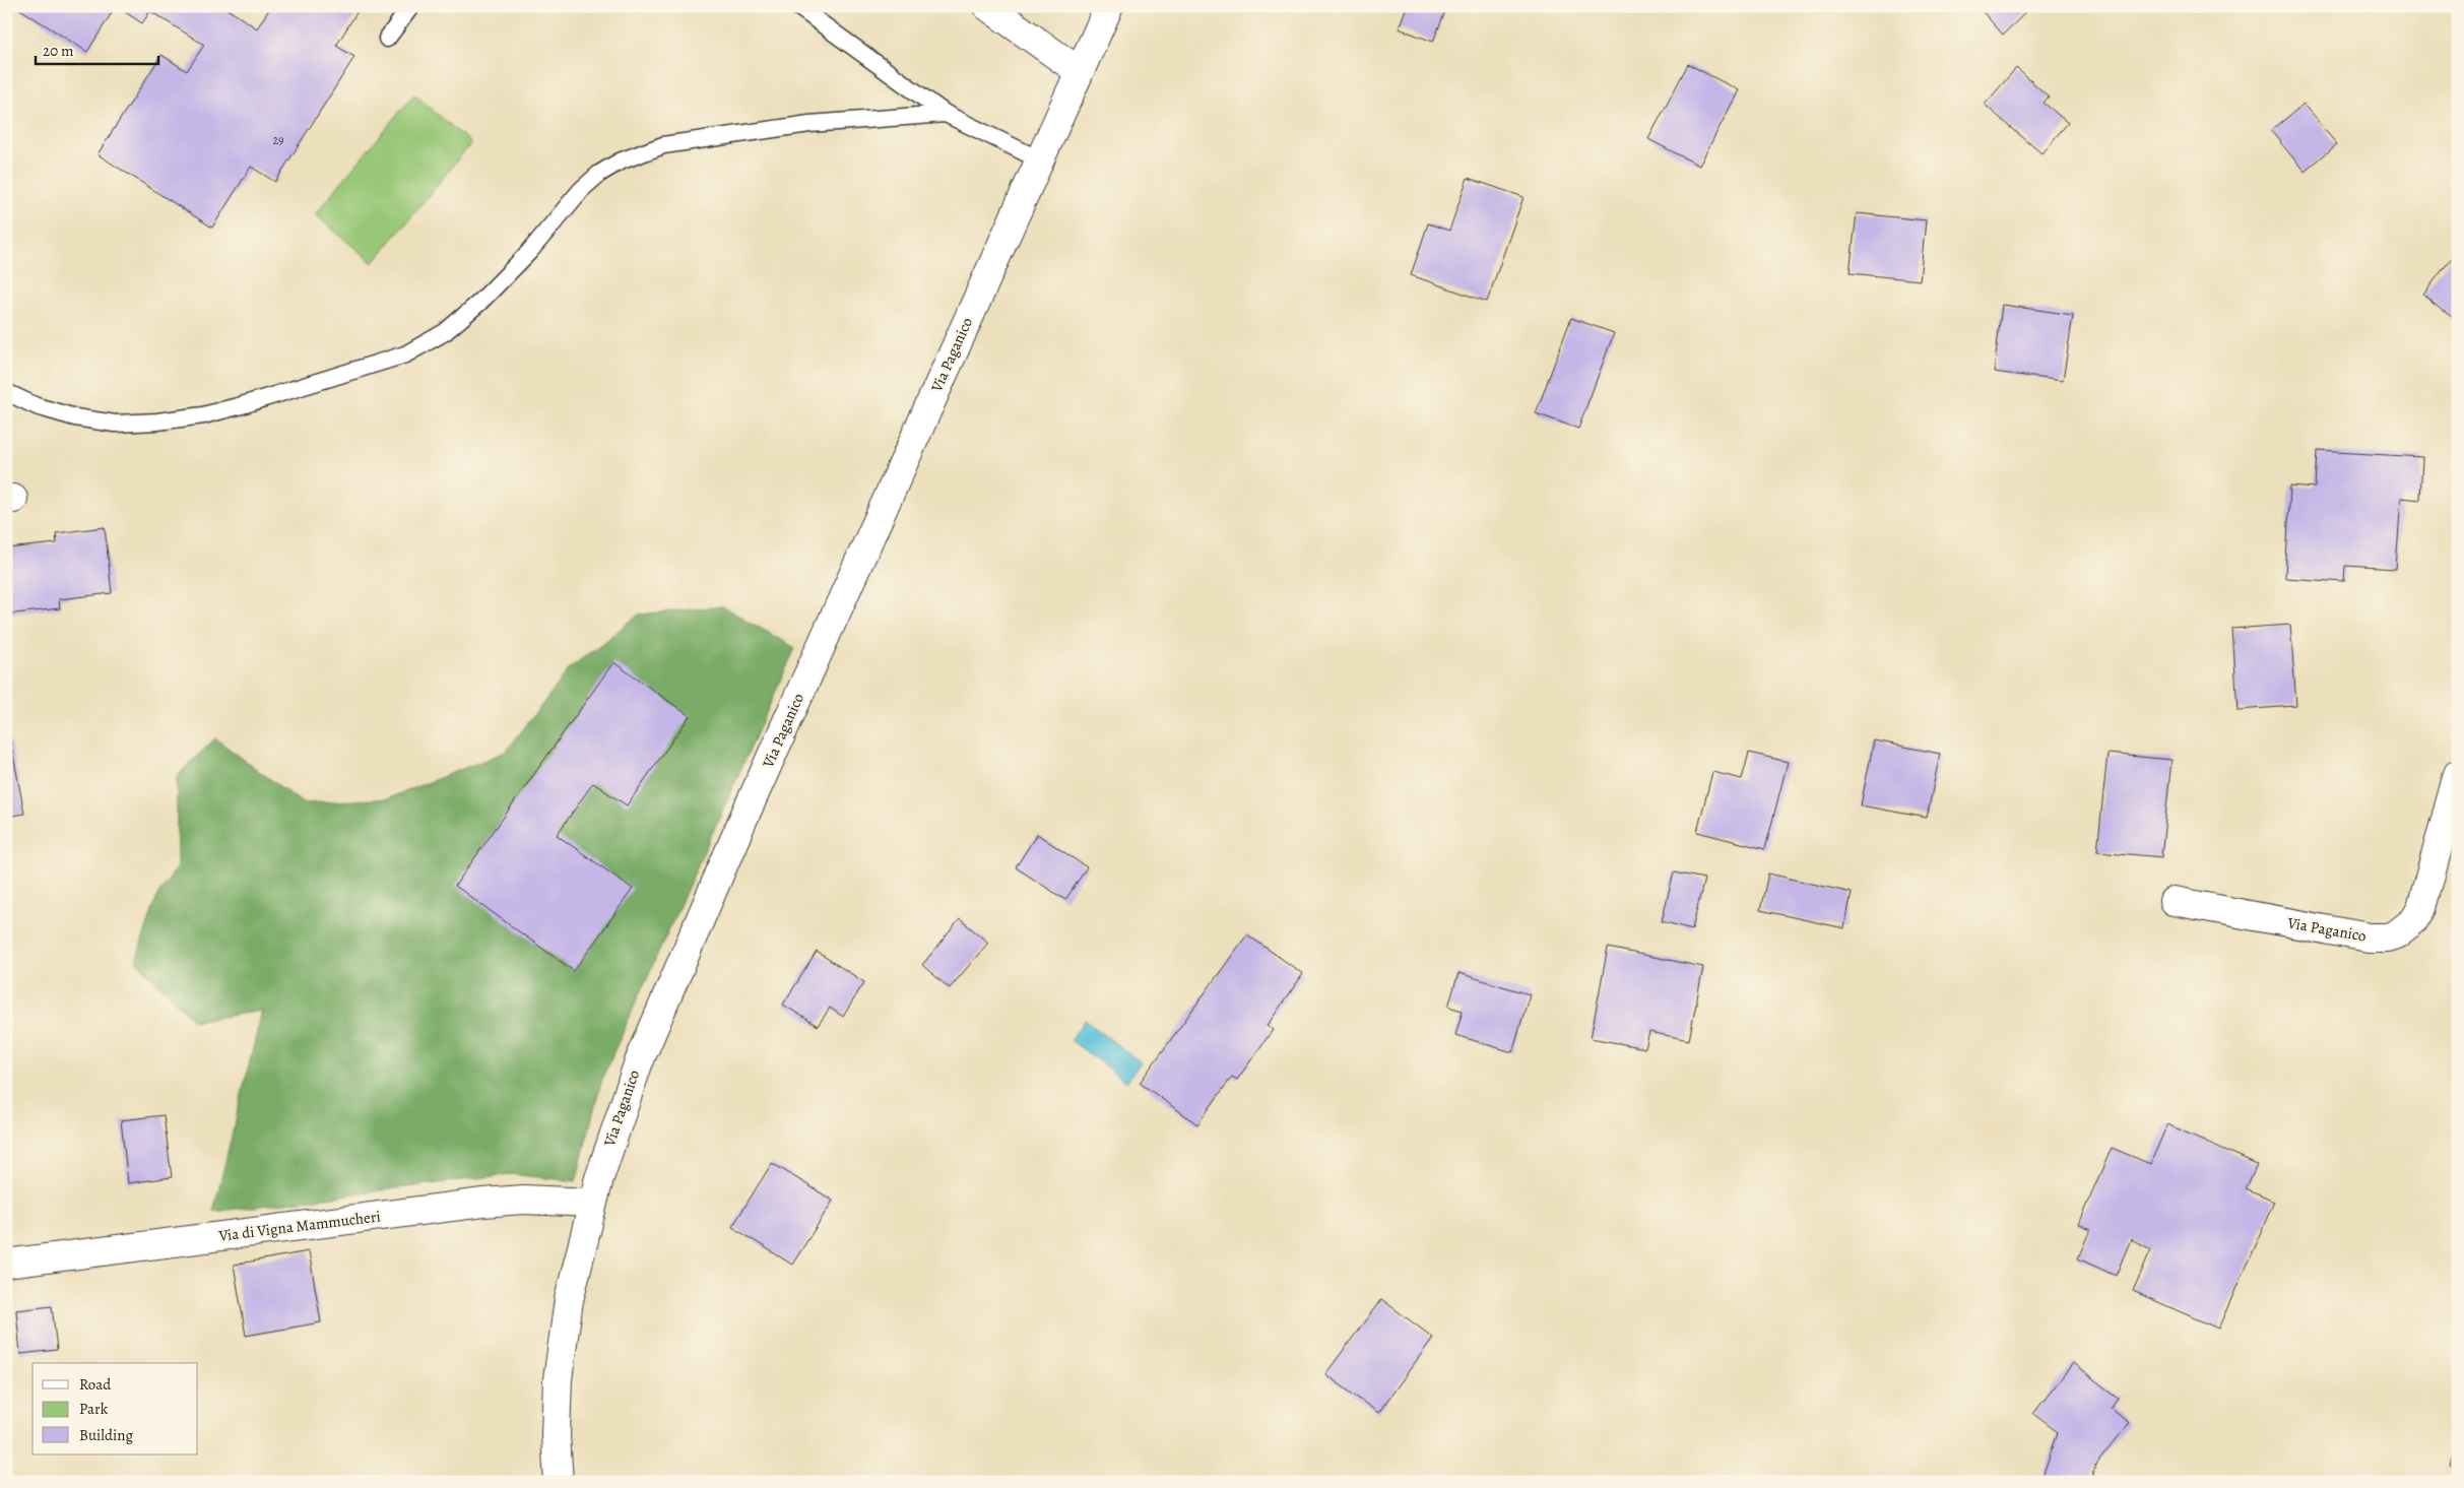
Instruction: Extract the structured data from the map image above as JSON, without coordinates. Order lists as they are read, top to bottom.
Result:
{
  "streets": {
    "street": ["Via Paganico", "Via di Vigna Mammucheri"]
  },
  "crossings": [
    ["Via Paganico", "Via di Vigna Mammucheri"]
  ],
  "house_numbers": ["29"],
  "legend": ["Road", "Park", "Building"],
  "scale_bar": "20 m"
}
